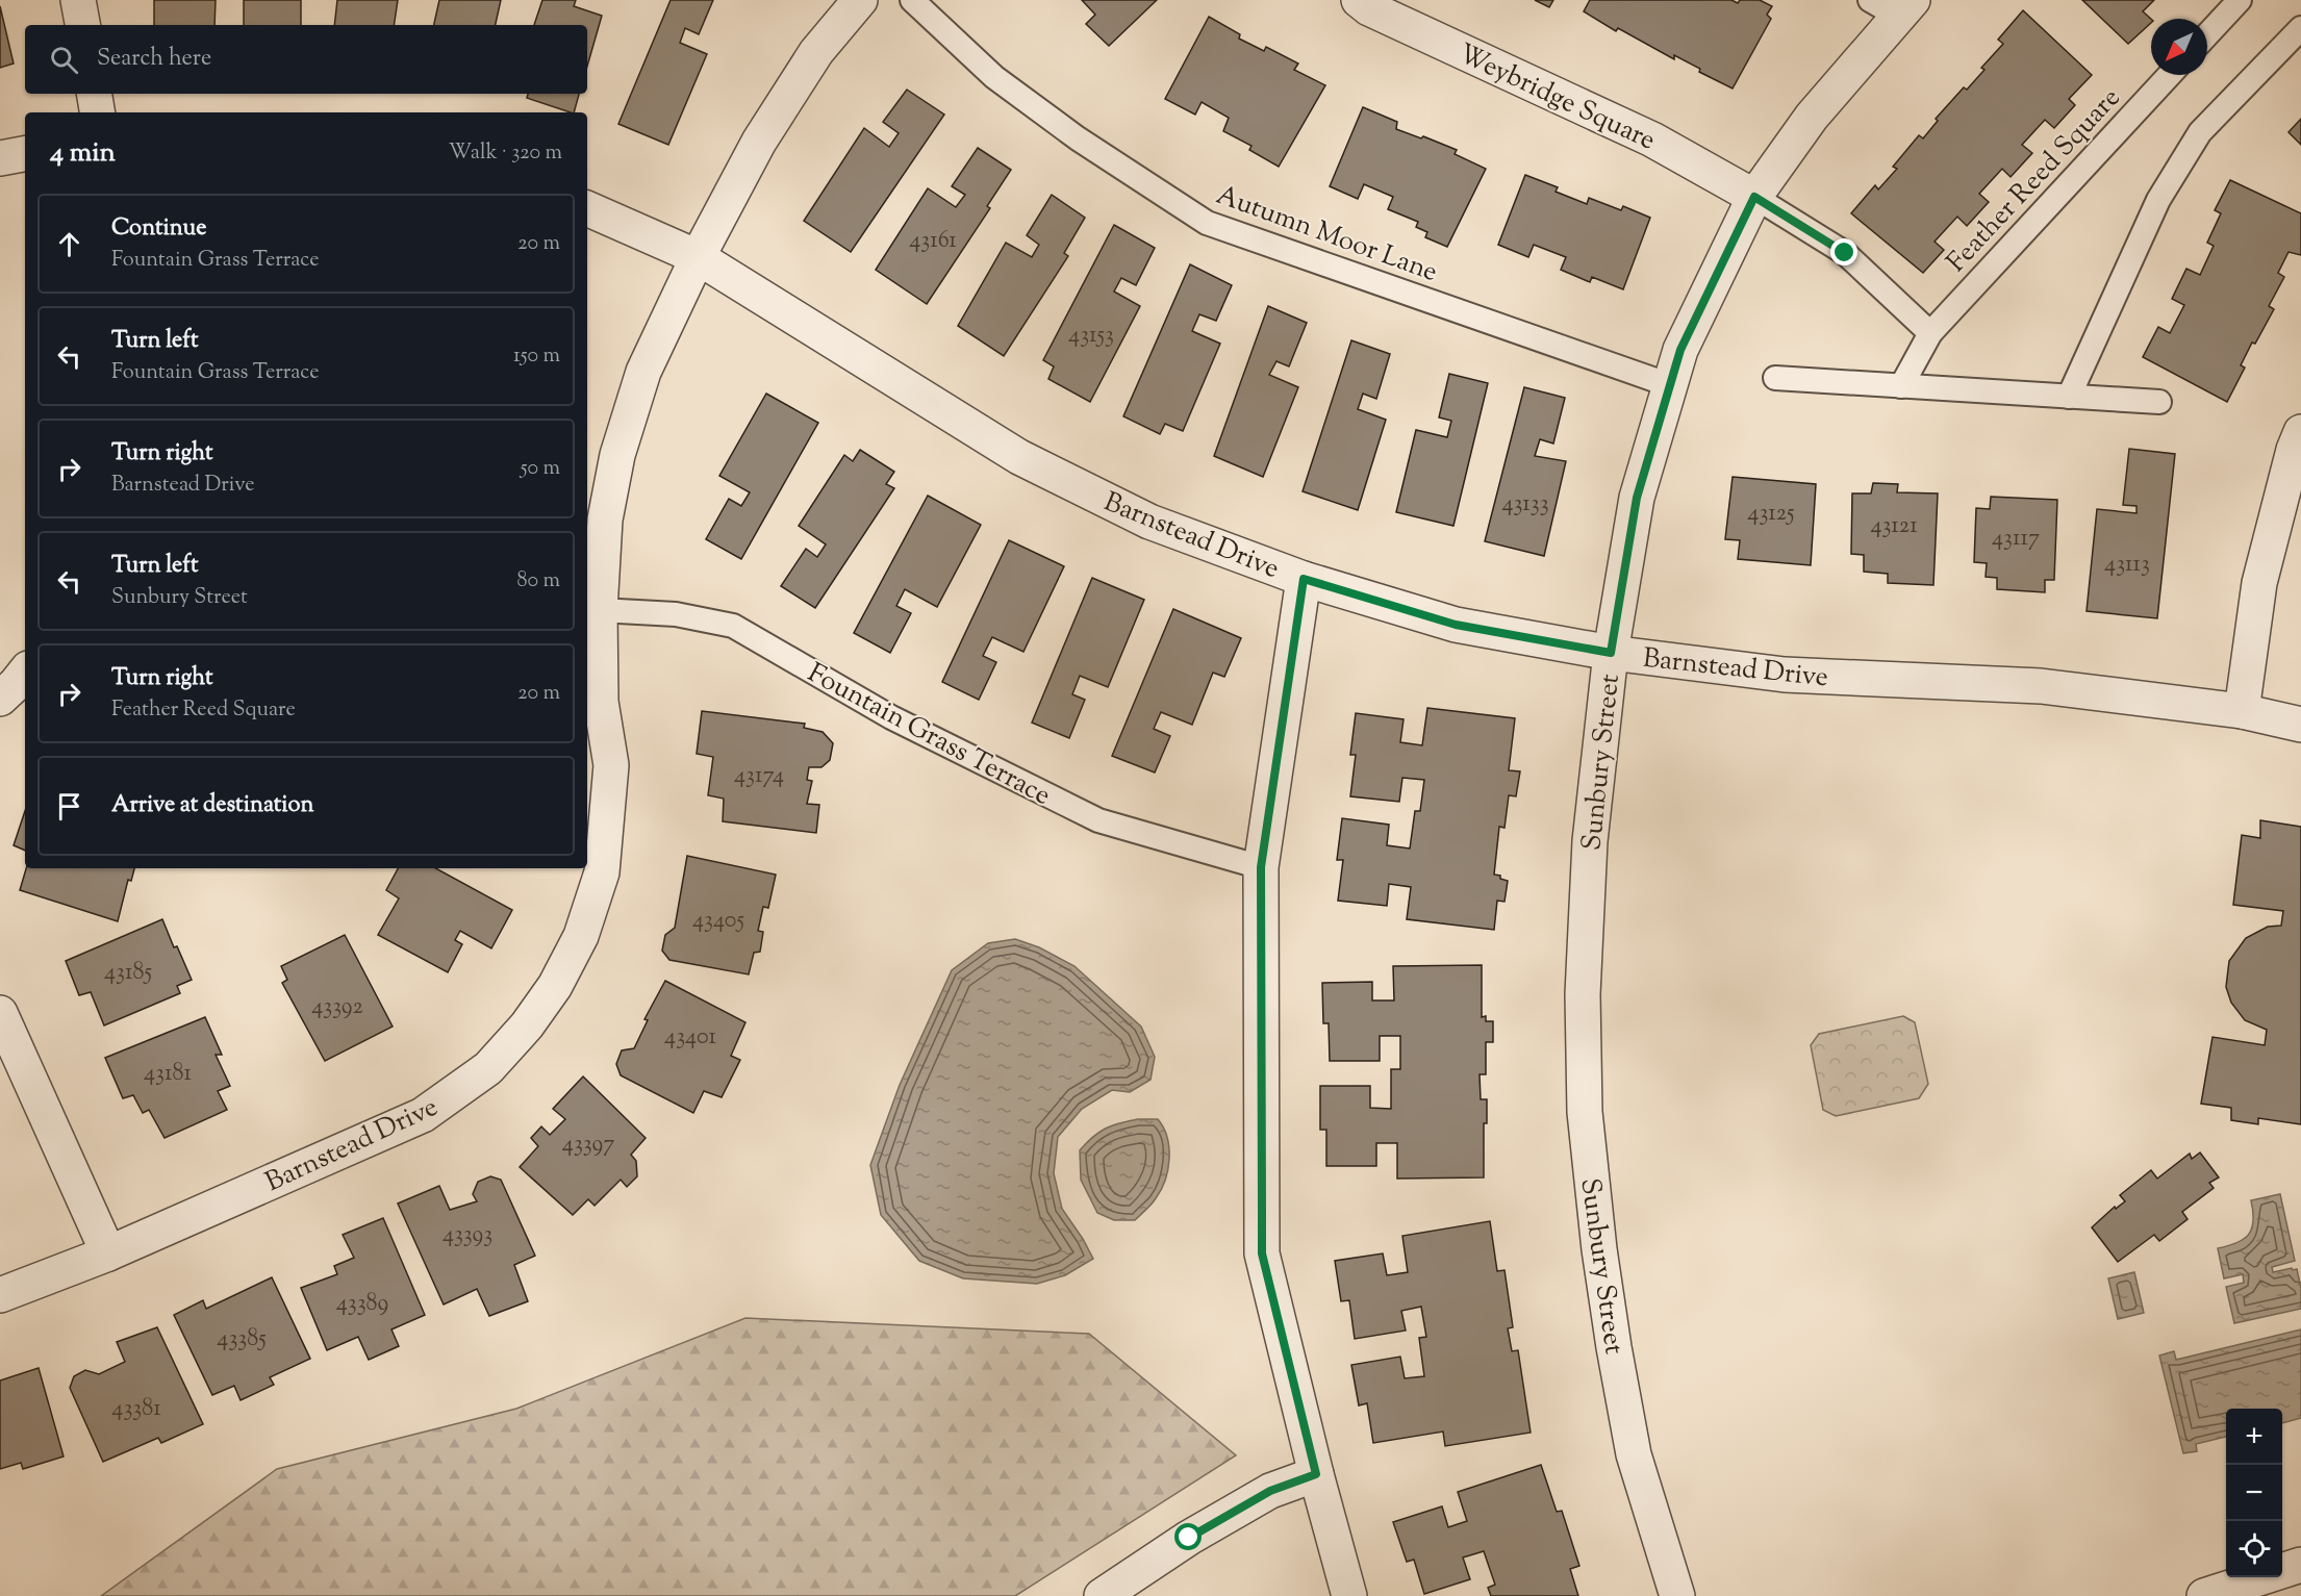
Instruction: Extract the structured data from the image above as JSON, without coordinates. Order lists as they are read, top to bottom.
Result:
{
  "streets": {
    "street": ["Weybridge Square", "Barnstead Drive", "Sunbury Street"],
    "lane": ["Feather Reed Square", "Autumn Moor Lane", "Fountain Grass Terrace"]
  },
  "crossings": [
    ["Weybridge Square", "Sunbury Street"],
    ["Autumn Moor Lane", "Sunbury Street"],
    ["Barnstead Drive", "Fountain Grass Terrace"],
    ["Barnstead Drive", "Sunbury Street"]
  ],
  "house_numbers": [
    "43161",
    "43153",
    "43133",
    "43125",
    "43121",
    "43117",
    "43113",
    "43174",
    "43405",
    "43185",
    "43392",
    "43401",
    "43181",
    "43397",
    "43393",
    "43389",
    "43385",
    "43381"
  ],
  "north": "bottom left",
  "page": {
    "search": "Search here",
    "heading": ["4 min", "Walk · 320 m"],
    "list": [
      ["Continue", "Fountain Grass Terrace", "20 m"],
      ["Turn left", "Fountain Grass Terrace", "150 m"],
      ["Turn right", "Barnstead Drive", "50 m"],
      ["Turn left", "Sunbury Street", "80 m"],
      ["Turn right", "Feather Reed Square", "20 m"],
      "Arrive at destination"
    ],
    "map_buttons": ["+", "−"]
  }
}
